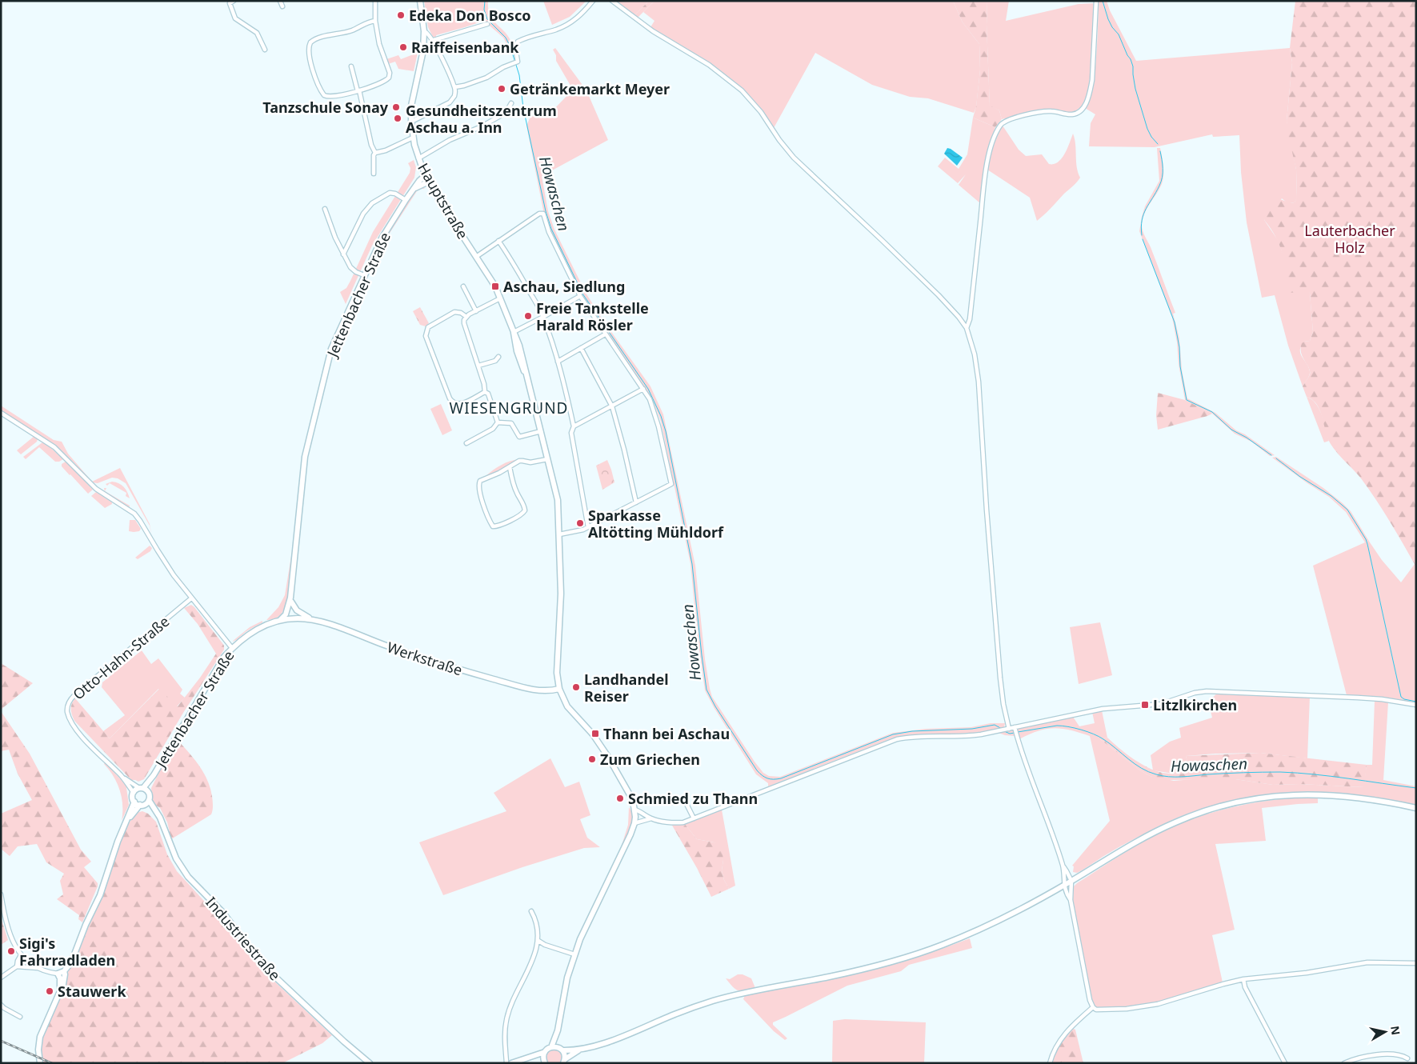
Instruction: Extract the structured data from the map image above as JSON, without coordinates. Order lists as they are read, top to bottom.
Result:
{
  "streets": {
    "street": [
      "Hauptstraße",
      "Jettenbacher Straße",
      "Otto-Hahn-Straße",
      "Werkstraße",
      "Industriestraße"
    ]
  },
  "crossings": [
    ["Hauptstraße", "Jettenbacher Straße"],
    ["Hauptstraße", "Werkstraße"],
    ["Jettenbacher Straße", "Otto-Hahn-Straße"],
    ["Jettenbacher Straße", "Werkstraße"],
    ["Jettenbacher Straße", "Industriestraße"],
    ["Otto-Hahn-Straße", "Industriestraße"]
  ],
  "districts": ["WIESENGRUND"],
  "water": ["Howaschen"],
  "parks": ["Lauterbacher Holz"],
  "places": {
    "other": [
      "Edeka Don Bosco",
      "Raiffeisenbank",
      "Getränkemarkt Meyer",
      "Tanzschule Sonay",
      "Gesundheitszentrum Aschau a. Inn",
      "Freie Tankstelle Harald Rösler",
      "Sparkasse Altötting Mühldorf",
      "Landhandel Reiser",
      "Zum Griechen",
      "Schmied zu Thann",
      "Sigi's Fahrradladen",
      "Stauwerk"
    ],
    "transit": ["Aschau, Siedlung", "Litzlkirchen", "Thann bei Aschau"]
  },
  "north": "right"
}
